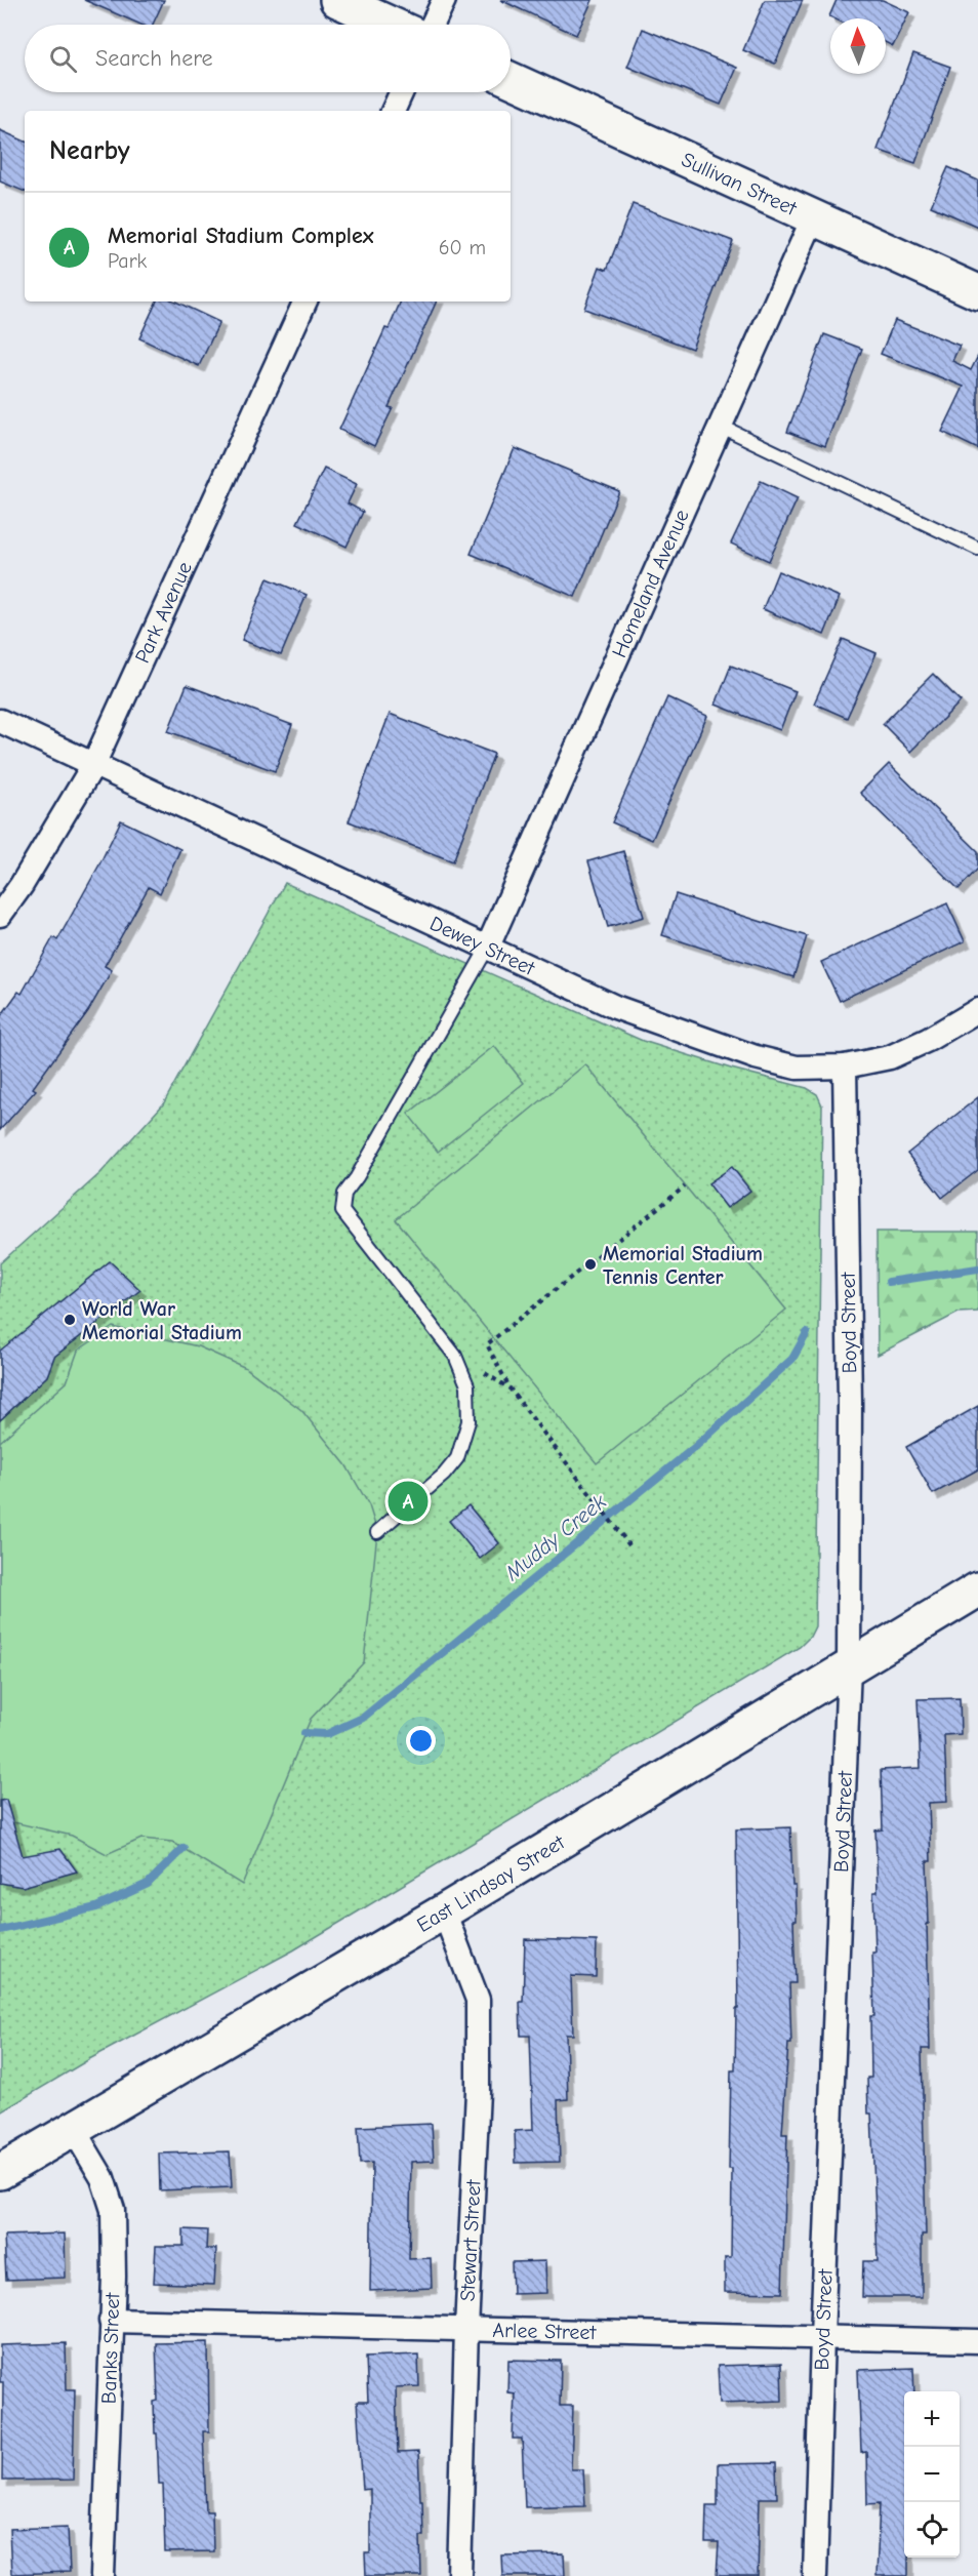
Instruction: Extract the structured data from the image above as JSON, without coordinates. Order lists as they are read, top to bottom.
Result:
{
  "streets": {
    "street": [
      "Sullivan Street",
      "Homeland Avenue",
      "Park Avenue",
      "Dewey Street",
      "Boyd Street",
      "East Lindsay Street",
      "Stewart Street",
      "Arlee Street",
      "Banks Street"
    ]
  },
  "crossings": [
    ["Sullivan Street", "Homeland Avenue"],
    ["Homeland Avenue", "Dewey Street"],
    ["Park Avenue", "Dewey Street"],
    ["Dewey Street", "Boyd Street"],
    ["Boyd Street", "East Lindsay Street"],
    ["Boyd Street", "Arlee Street"],
    ["East Lindsay Street", "Stewart Street"],
    ["East Lindsay Street", "Banks Street"],
    ["Stewart Street", "Arlee Street"],
    ["Arlee Street", "Banks Street"]
  ],
  "water": ["Muddy Creek"],
  "places": ["Memorial Stadium Tennis Center", "World War Memorial Stadium"],
  "north": "top",
  "page": {
    "search": "Search here",
    "heading": "Nearby",
    "list": [
      {
        "mark": "A",
        "name": "Memorial Stadium Complex",
        "note": "Park",
        "value": "60 m"
      }
    ],
    "pins": "A",
    "map_buttons": ["+", "−"]
  }
}
